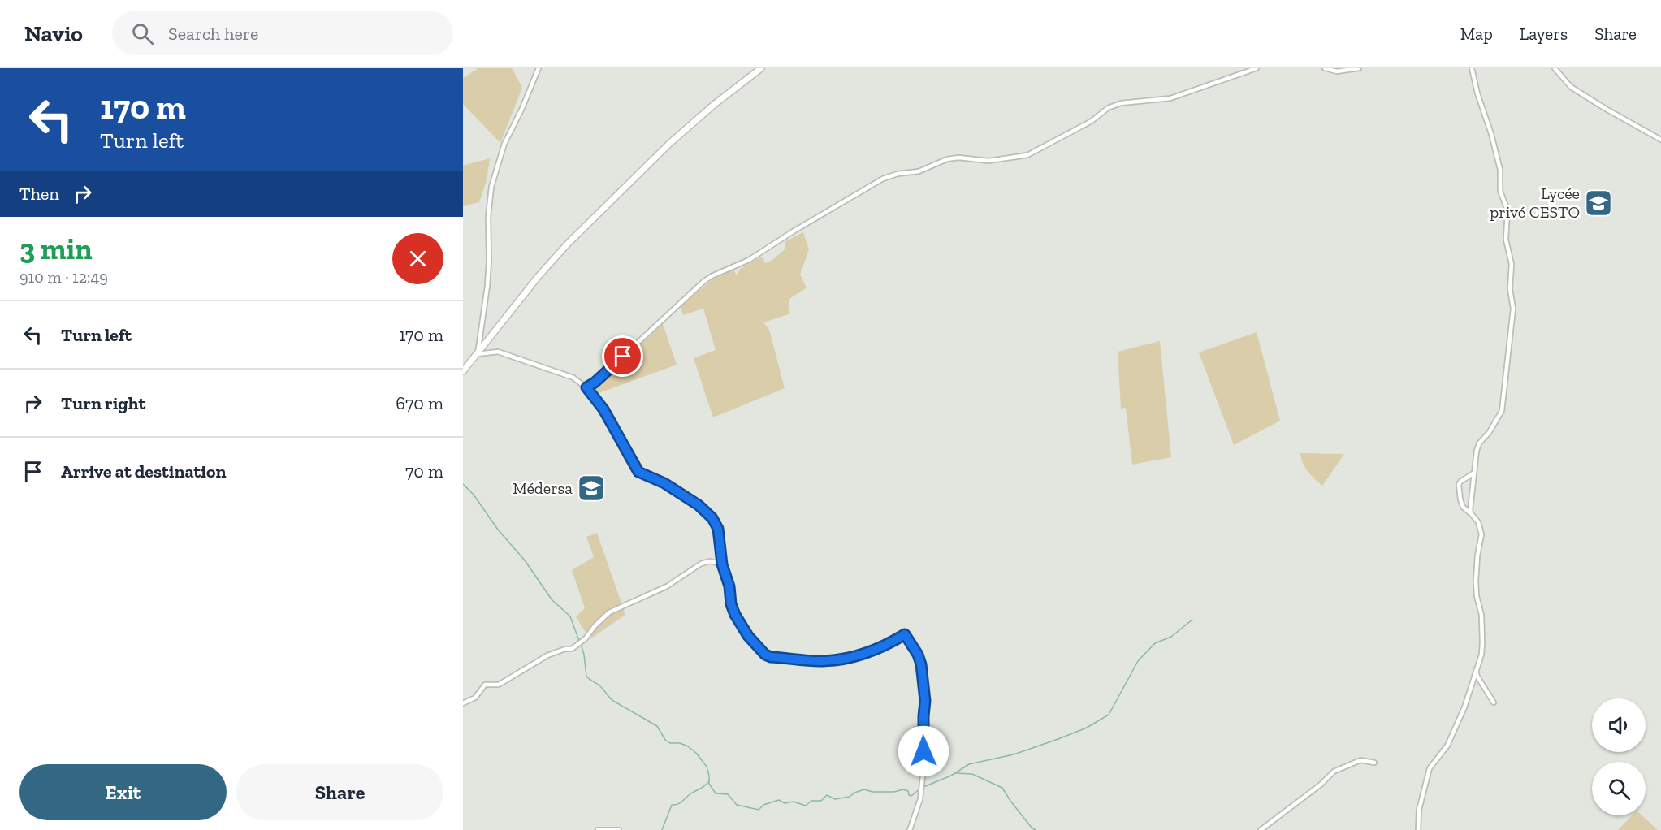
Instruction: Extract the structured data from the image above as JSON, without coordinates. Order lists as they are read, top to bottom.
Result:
{
  "places": {
    "school or university": ["Lycée privé CESTO", "Médersa"]
  },
  "page": {
    "header": "Navio",
    "search": "Search here",
    "nav": ["Map", "Layers", "Share"],
    "turn": ["170 m", "Turn left"],
    "then": "Then",
    "heading": ["3 min", "910 m · 12:49"],
    "list": [
      {
        "name": "Turn left",
        "value": "170 m"
      },
      {
        "name": "Turn right",
        "value": "670 m"
      },
      {
        "name": "Arrive at destination",
        "value": "70 m"
      }
    ],
    "buttons": ["Exit", "Share"]
  }
}
